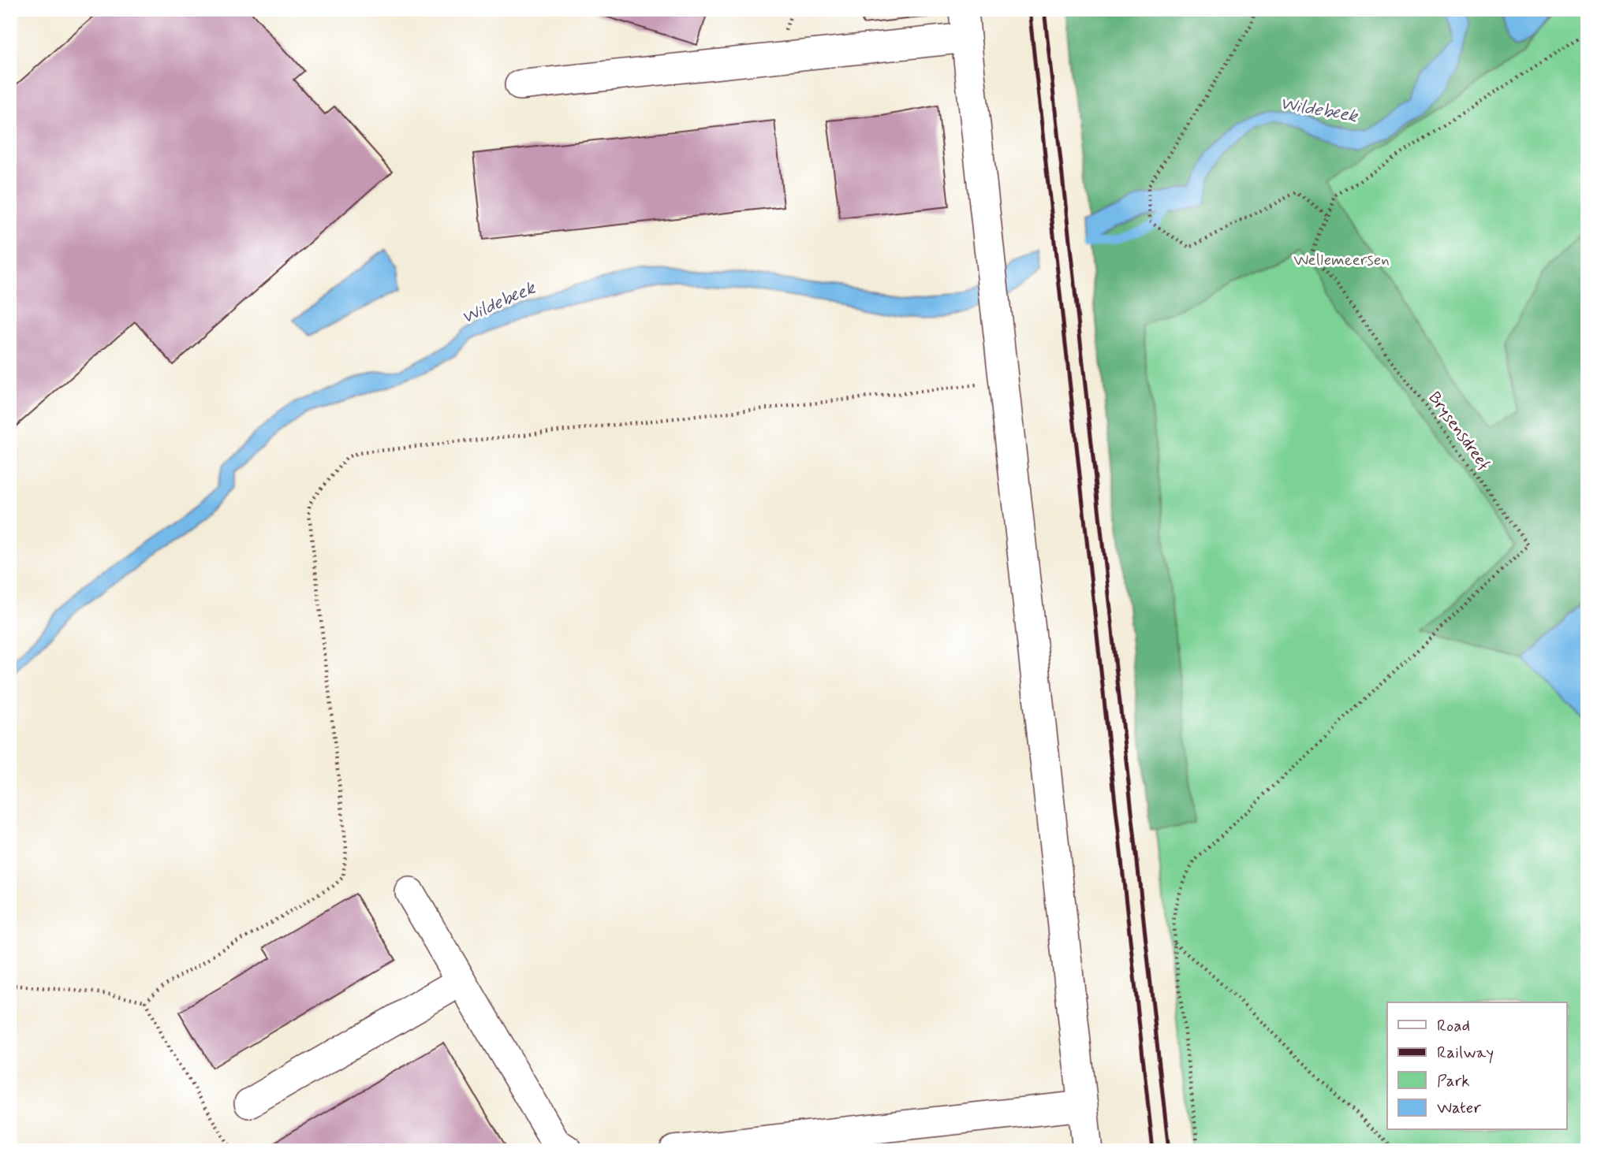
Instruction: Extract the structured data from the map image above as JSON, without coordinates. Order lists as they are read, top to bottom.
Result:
{
  "streets": {
    "path": ["Brysensdreef"]
  },
  "water": ["Wildebeek"],
  "parks": ["Wellemeersen"],
  "legend": [
    "Road",
    "Railway",
    "Park",
    "Water"
  ]
}
